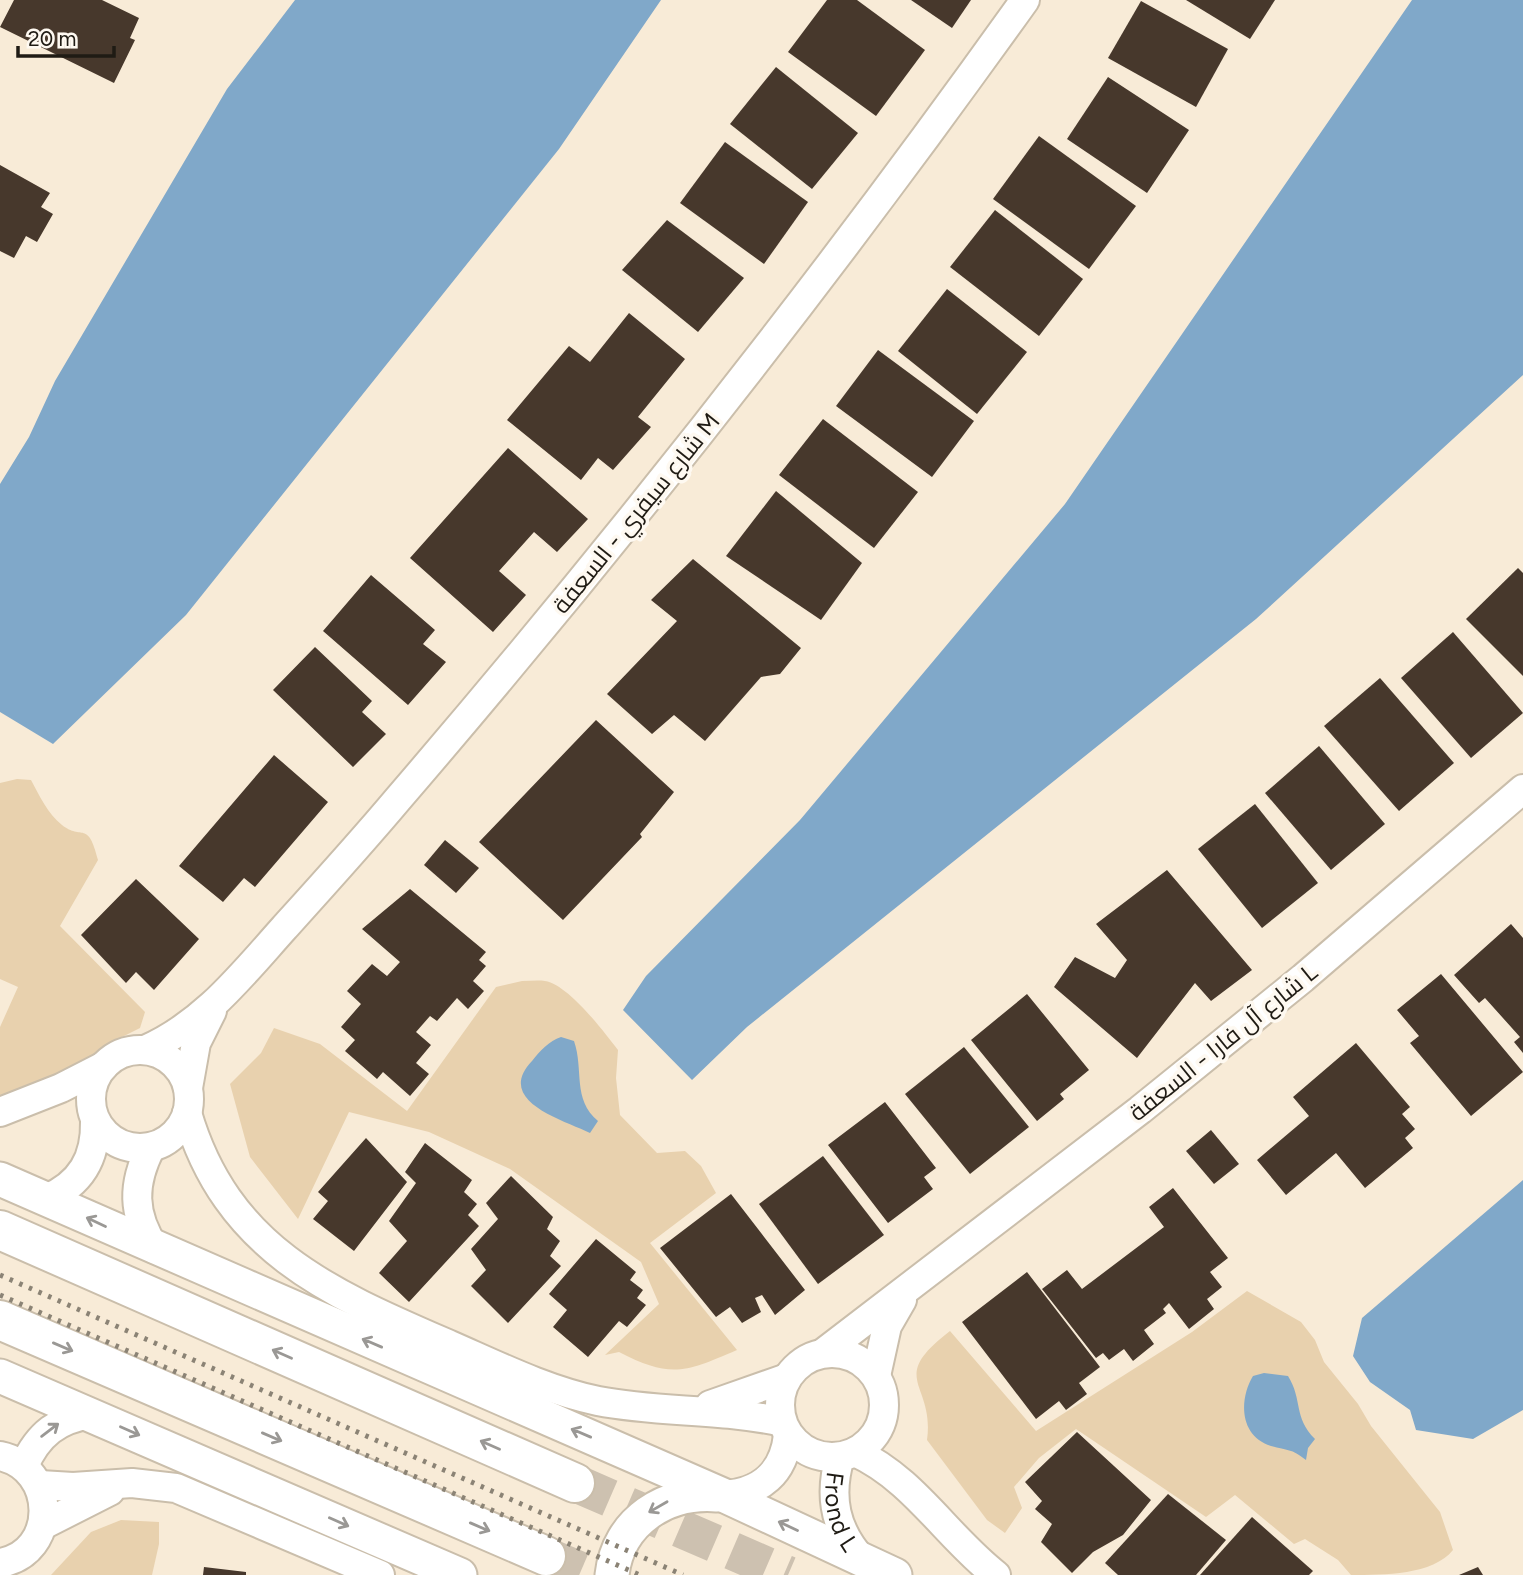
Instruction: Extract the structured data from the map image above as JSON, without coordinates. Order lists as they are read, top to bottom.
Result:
{
  "streets": {
    "street": ["شارع سيفري - السعفة M", "شارع آل فارا - السعفة L", "Frond L"]
  },
  "crossings": [
    ["شارع آل فارا - السعفة L", "Frond L"]
  ],
  "scale_bar": "20 m"
}
